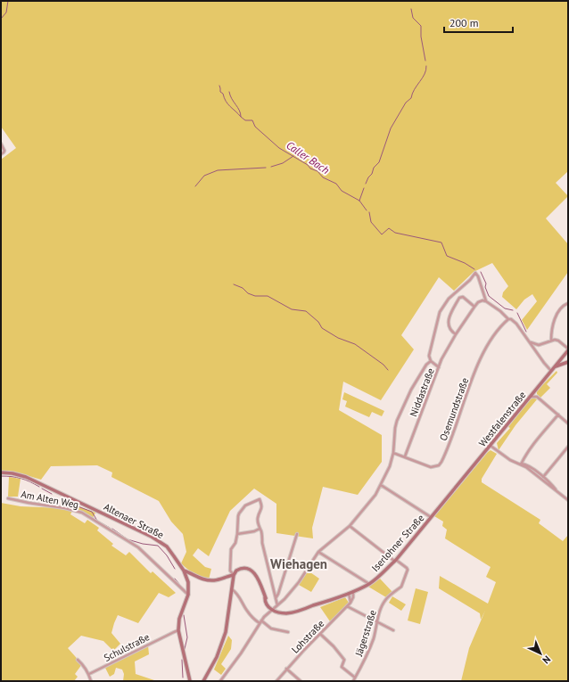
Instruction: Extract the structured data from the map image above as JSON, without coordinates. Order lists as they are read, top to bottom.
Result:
{
  "streets": {
    "main road": ["Westfalenstraße", "Altenaer Straße", "Iserlohner Straße"],
    "street": [
      "Niddastraße",
      "Osemundstraße",
      "Am Alten Weg",
      "Jägerstraße",
      "Lohstraße",
      "Schulstraße"
    ]
  },
  "crossings": [
    ["Niddastraße", "Osemundstraße"],
    ["Westfalenstraße", "Iserlohner Straße"],
    ["Am Alten Weg", "Altenaer Straße"],
    ["Altenaer Straße", "Schulstraße"],
    ["Iserlohner Straße", "Jägerstraße"]
  ],
  "districts": ["Wiehagen"],
  "water": ["Caller Bach"],
  "scale_bar": "200 m",
  "north": "bottom right"
}
